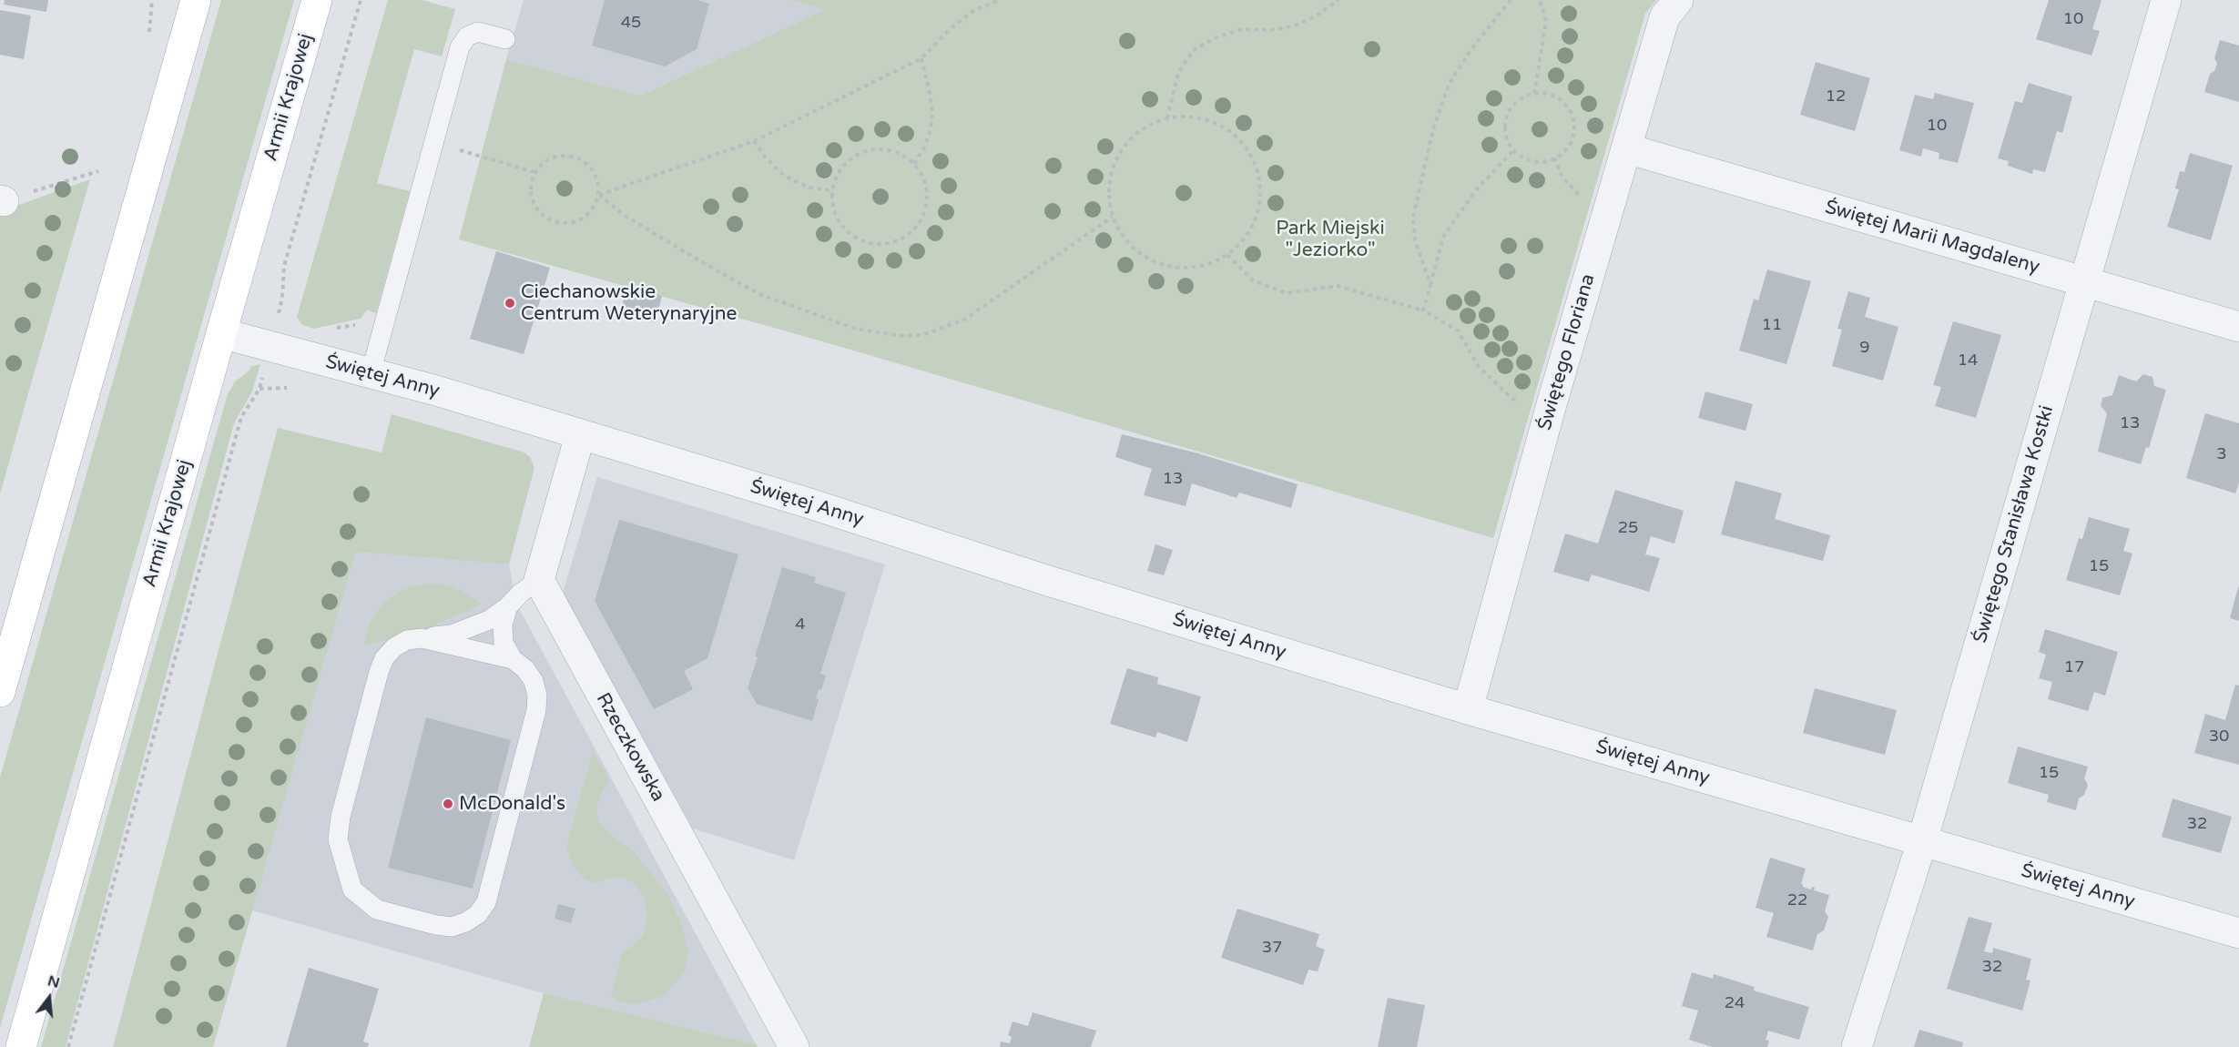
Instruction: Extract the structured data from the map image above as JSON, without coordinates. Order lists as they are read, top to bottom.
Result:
{
  "streets": {
    "main road": ["Armii Krajowej"],
    "street": [
      "Świętej Marii Magdaleny",
      "Świętego Floriana",
      "Świętej Anny",
      "Świętego Stanisława Kostki",
      "Rzeczkowska"
    ]
  },
  "crossings": [
    ["Armii Krajowej", "Świętej Anny"],
    ["Świętej Marii Magdaleny", "Świętego Floriana"],
    ["Świętej Marii Magdaleny", "Świętego Stanisława Kostki"],
    ["Świętego Floriana", "Świętej Anny"],
    ["Świętej Anny", "Świętego Stanisława Kostki"]
  ],
  "parks": ["Park Miejski \"Jeziorko\""],
  "places": ["Ciechanowskie Centrum Weterynaryjne", "McDonald's"],
  "house_numbers": [
    "10",
    "45",
    "12",
    "10",
    "11",
    "9",
    "14",
    "13",
    "3",
    "13",
    "25",
    "15",
    "4",
    "17",
    "30",
    "15",
    "32",
    "22",
    "37",
    "32",
    "24"
  ],
  "north": "top"
}
